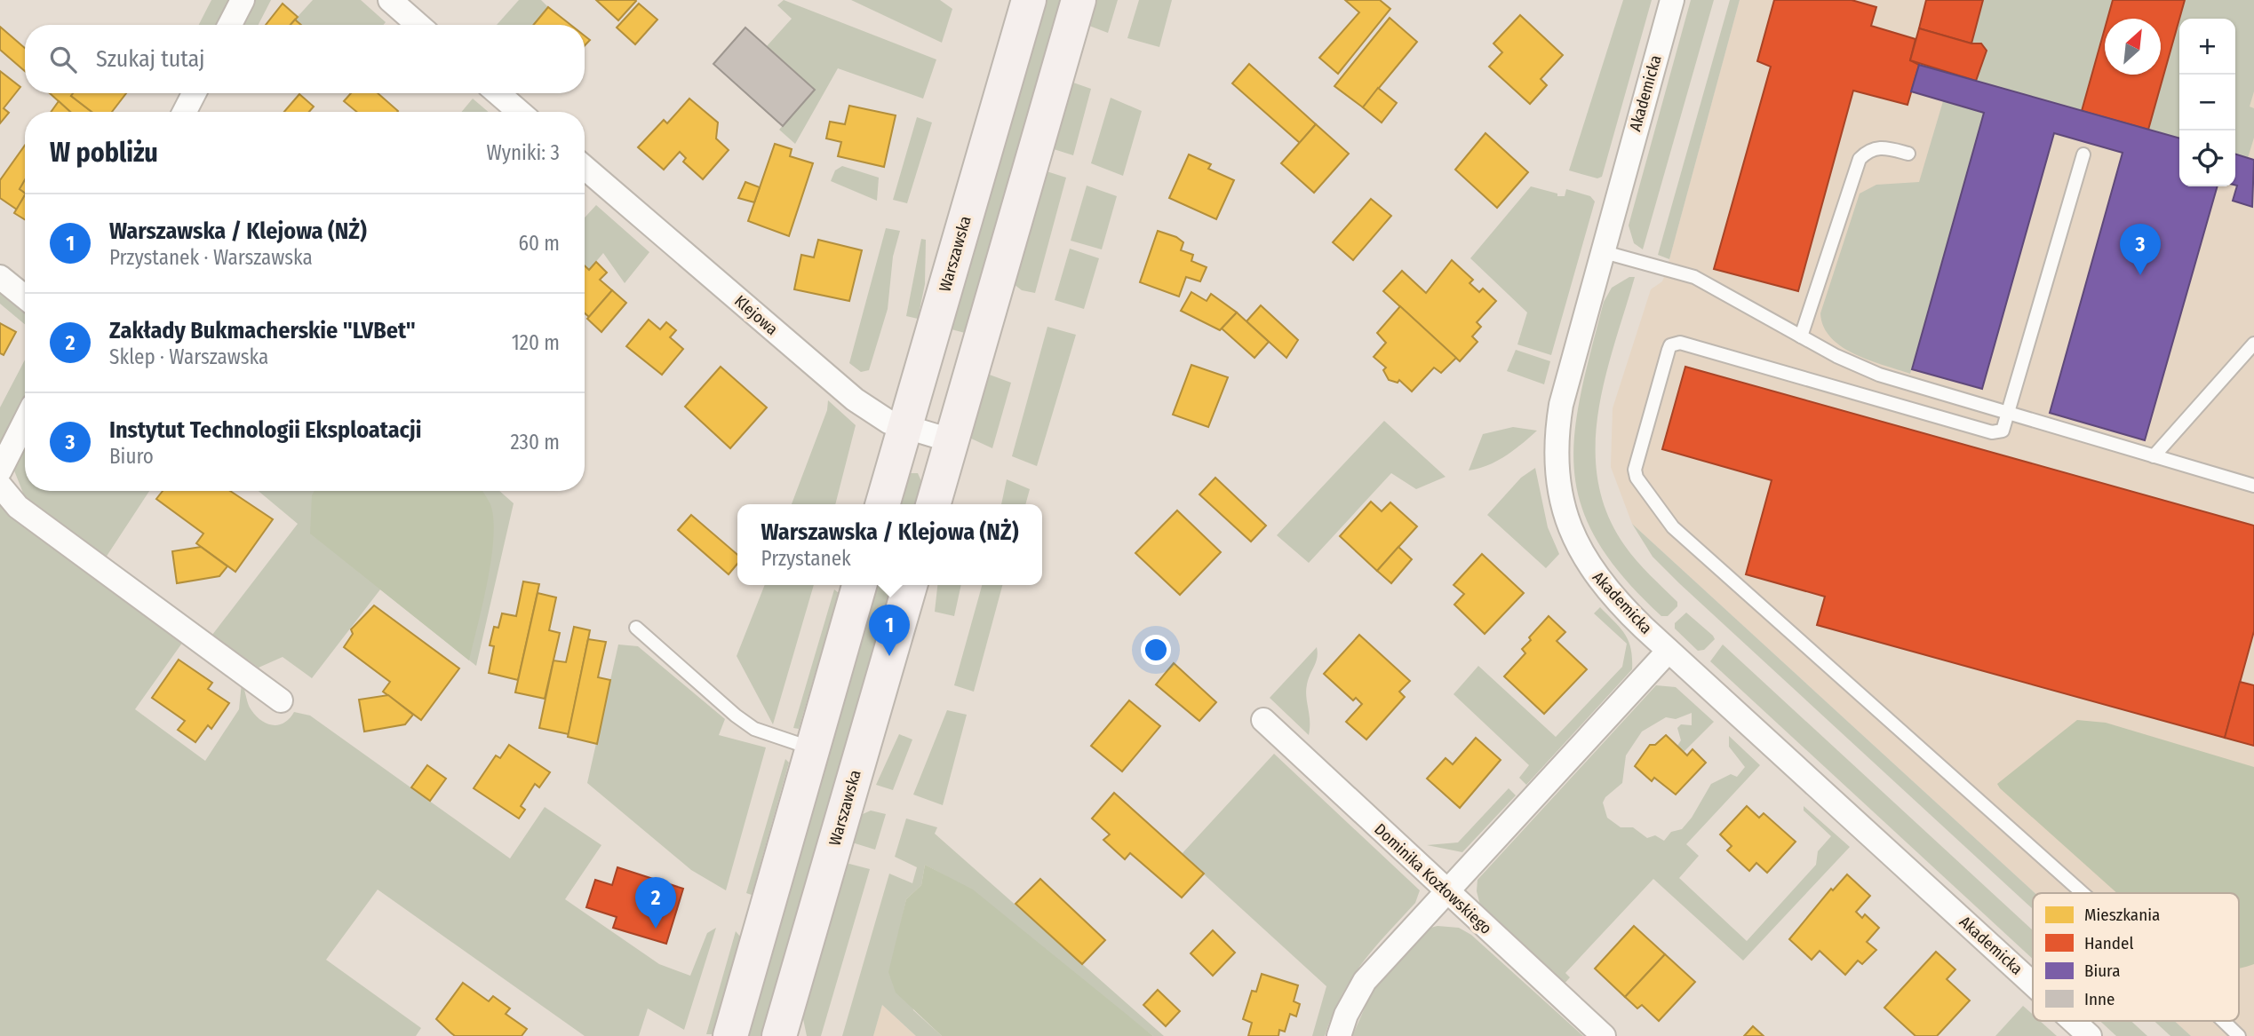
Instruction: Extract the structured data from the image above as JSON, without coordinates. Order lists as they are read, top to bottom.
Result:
{
  "streets": {
    "main road": ["Warszawska"],
    "street": ["Akademicka", "Klejowa", "Dominika Kozłowskiego"]
  },
  "crossings": [
    ["Warszawska", "Klejowa"]
  ],
  "legend": [
    "Mieszkania",
    "Handel",
    "Biura",
    "Inne"
  ],
  "north": "top right",
  "page": {
    "map_buttons": ["+", "−"],
    "search": "Szukaj tutaj",
    "heading": ["W pobliżu", "Wyniki: 3"],
    "list": [
      {
        "mark": "1",
        "name": "Warszawska / Klejowa (NŻ)",
        "note": "Przystanek · Warszawska",
        "value": "60 m"
      },
      {
        "mark": "2",
        "name": "Zakłady Bukmacherskie \"LVBet\"",
        "note": "Sklep · Warszawska",
        "value": "120 m"
      },
      {
        "mark": "3",
        "name": "Instytut Technologii Eksploatacji",
        "note": "Biuro",
        "value": "230 m"
      }
    ],
    "pins": ["3", "1", "2"],
    "popup": ["Warszawska / Klejowa (NŻ)", "Przystanek"]
  }
}
